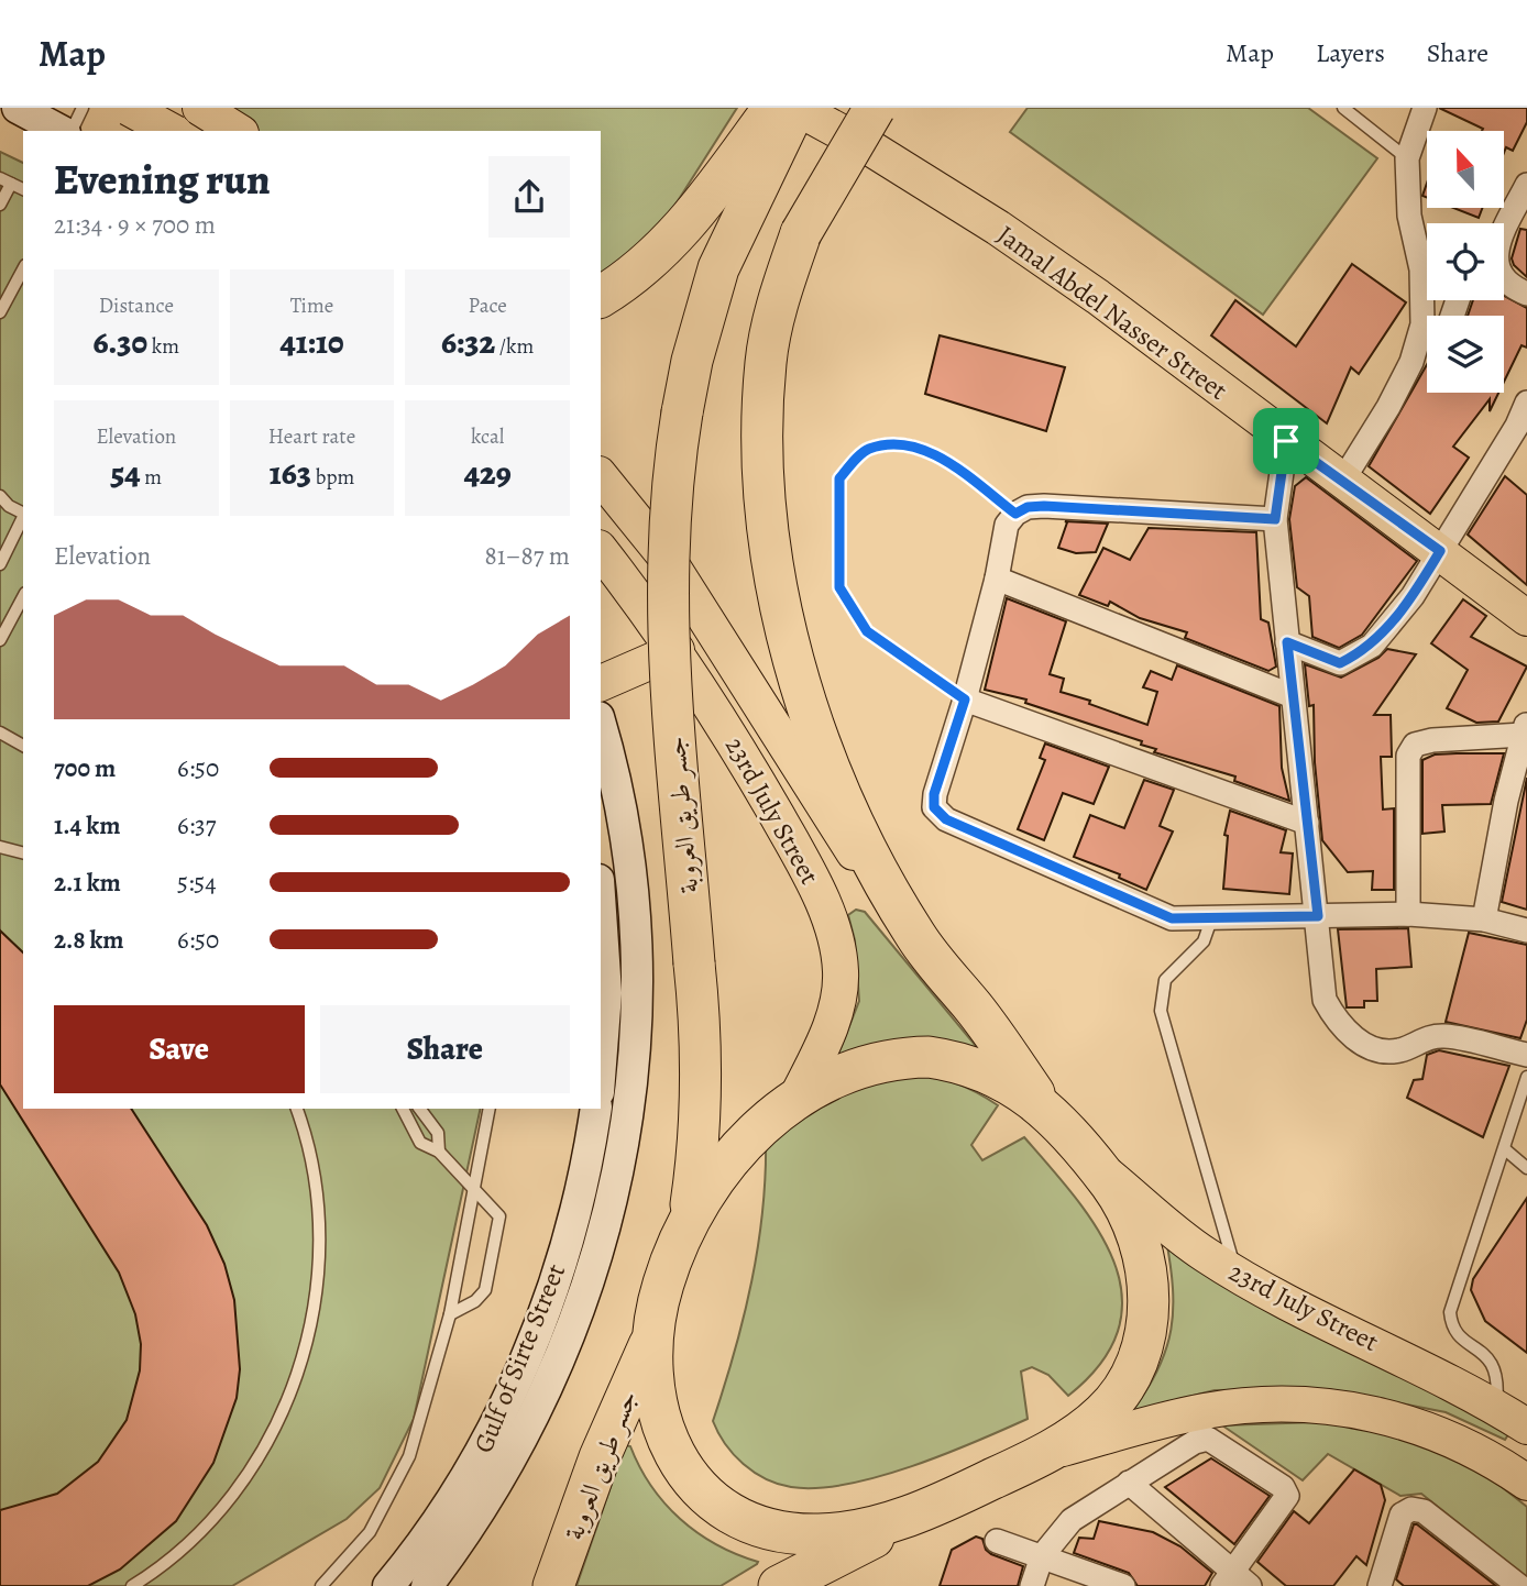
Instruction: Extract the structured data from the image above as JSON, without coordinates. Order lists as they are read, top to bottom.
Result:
{
  "streets": {
    "highway": ["جسر طريق العروبة"],
    "main road": ["Jamal Abdel Nasser Street", "23rd July Street", "Gulf of Sirte Street"]
  },
  "crossings": [
    ["Jamal Abdel Nasser Street", "جسر طريق العروبة"]
  ],
  "north": "top",
  "page": {
    "header": "Map",
    "nav": ["Map", "Layers", "Share"],
    "heading": ["Evening run", "21:34 · 9 × 700 m"],
    "stats": [
      ["Distance", "6.30 km"],
      ["Time", "41:10"],
      ["Pace", "6:32 /km"],
      ["Elevation", "54 m"],
      ["Heart rate", "163 bpm"],
      ["kcal", "429"]
    ],
    "chart": ["Elevation", "81–87 m"],
    "list": [
      {
        "name": "700 m",
        "note": "6:50"
      },
      {
        "name": "1.4 km",
        "note": "6:37"
      },
      {
        "name": "2.1 km",
        "note": "5:54"
      },
      {
        "name": "2.8 km",
        "note": "6:50"
      }
    ],
    "buttons": ["Save", "Share"]
  }
}
